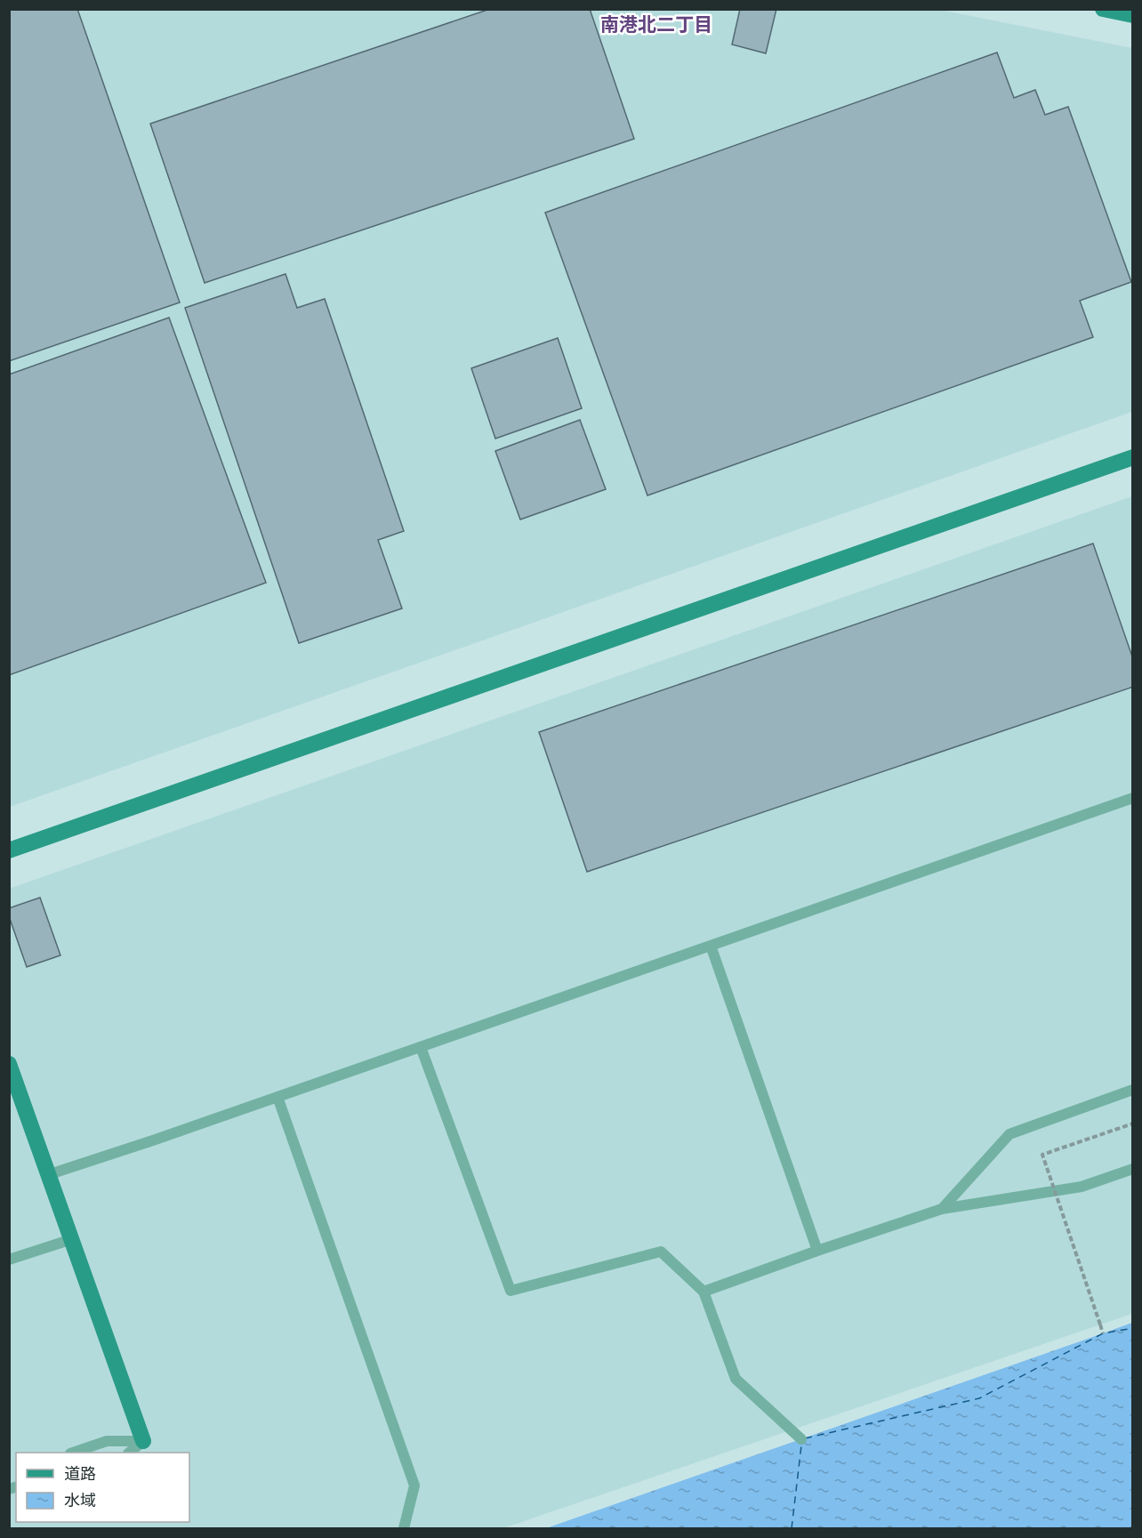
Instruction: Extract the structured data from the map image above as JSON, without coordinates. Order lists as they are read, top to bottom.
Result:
{
  "districts": ["南港北二丁目"],
  "legend": ["道路", "水域"]
}
